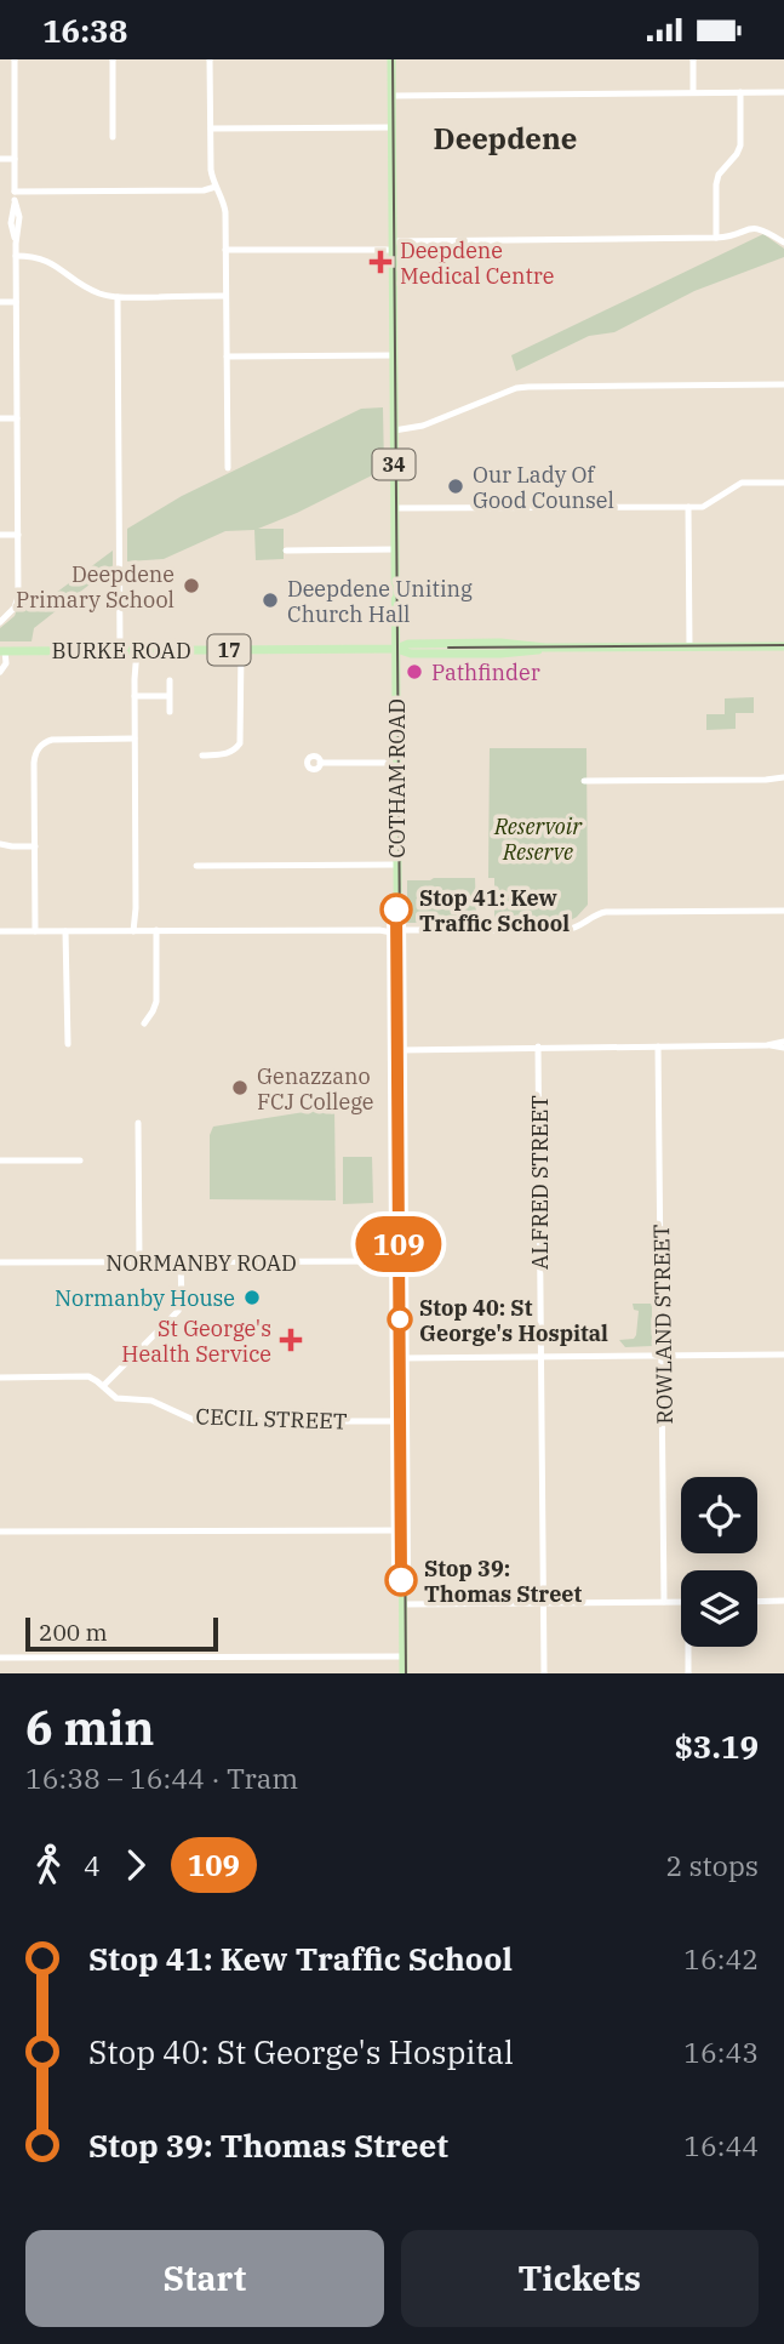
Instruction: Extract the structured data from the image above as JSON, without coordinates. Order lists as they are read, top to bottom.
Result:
{
  "streets": {
    "main road": [
      "34",
      "BURKE ROAD",
      "17",
      "COTHAM ROAD"
    ],
    "street": [
      "ALFRED STREET",
      "NORMANBY ROAD",
      "ROWLAND STREET",
      "CECIL STREET"
    ]
  },
  "crossings": [
    ["34", "BURKE ROAD"],
    ["34", "COTHAM ROAD"],
    ["BURKE ROAD", "COTHAM ROAD"],
    ["COTHAM ROAD", "NORMANBY ROAD"],
    ["COTHAM ROAD", "CECIL STREET"]
  ],
  "districts": ["Deepdene"],
  "parks": ["Reservoir Reserve"],
  "places": {
    "health": ["Deepdene Medical Centre", "St George's Health Service"],
    "other": [
      "Our Lady Of Good Counsel",
      "Deepdene Primary School",
      "Deepdene Uniting Church Hall",
      "Pathfinder",
      "Stop 41: Kew Traffic School",
      "Genazzano FCJ College",
      "Normanby House",
      "Stop 40: St George's Hospital",
      "Stop 39: Thomas Street"
    ]
  },
  "lines": ["tram line 109"],
  "scale_bar": "200 m",
  "page": {
    "status": "16:38",
    "on_map": "109",
    "scale": "200 m",
    "heading": ["6 min", "16:38 – 16:44 · Tram", "$3.19"],
    "legs": ["4", "109", "2 stops"],
    "list": [
      {
        "name": "Stop 41: Kew Traffic School",
        "value": "16:42"
      },
      {
        "name": "Stop 40: St George's Hospital",
        "value": "16:43"
      },
      {
        "name": "Stop 39: Thomas Street",
        "value": "16:44"
      }
    ],
    "buttons": ["Start", "Tickets"]
  }
}
